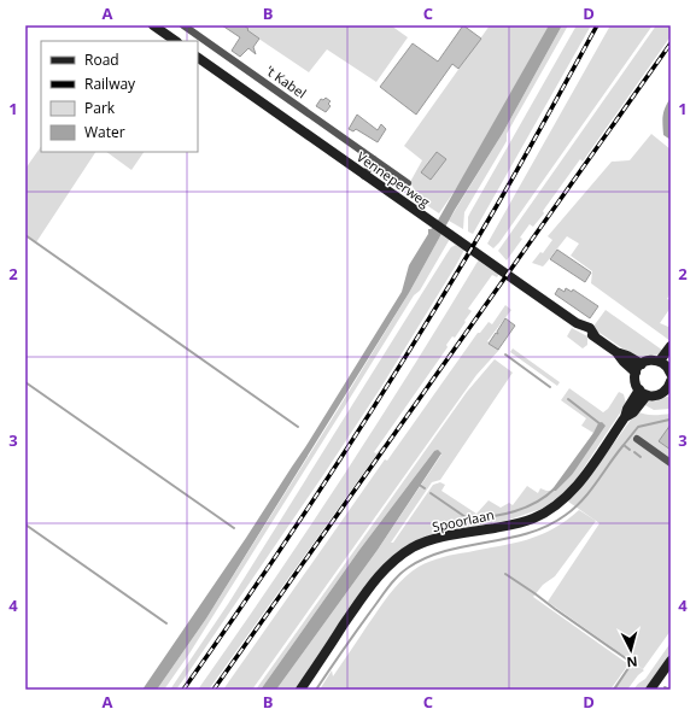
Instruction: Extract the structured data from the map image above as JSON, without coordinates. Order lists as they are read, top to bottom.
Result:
{
  "streets": {
    "main road": ["Venneperweg", "Spoorlaan"],
    "street": ["'t Kabel"]
  },
  "legend": [
    "Road",
    "Railway",
    "Park",
    "Water"
  ],
  "north": "bottom",
  "grid": {
    "columns": [
      "A",
      "B",
      "C",
      "D"
    ],
    "rows": [
      "1",
      "2",
      "3",
      "4"
    ]
  }
}
